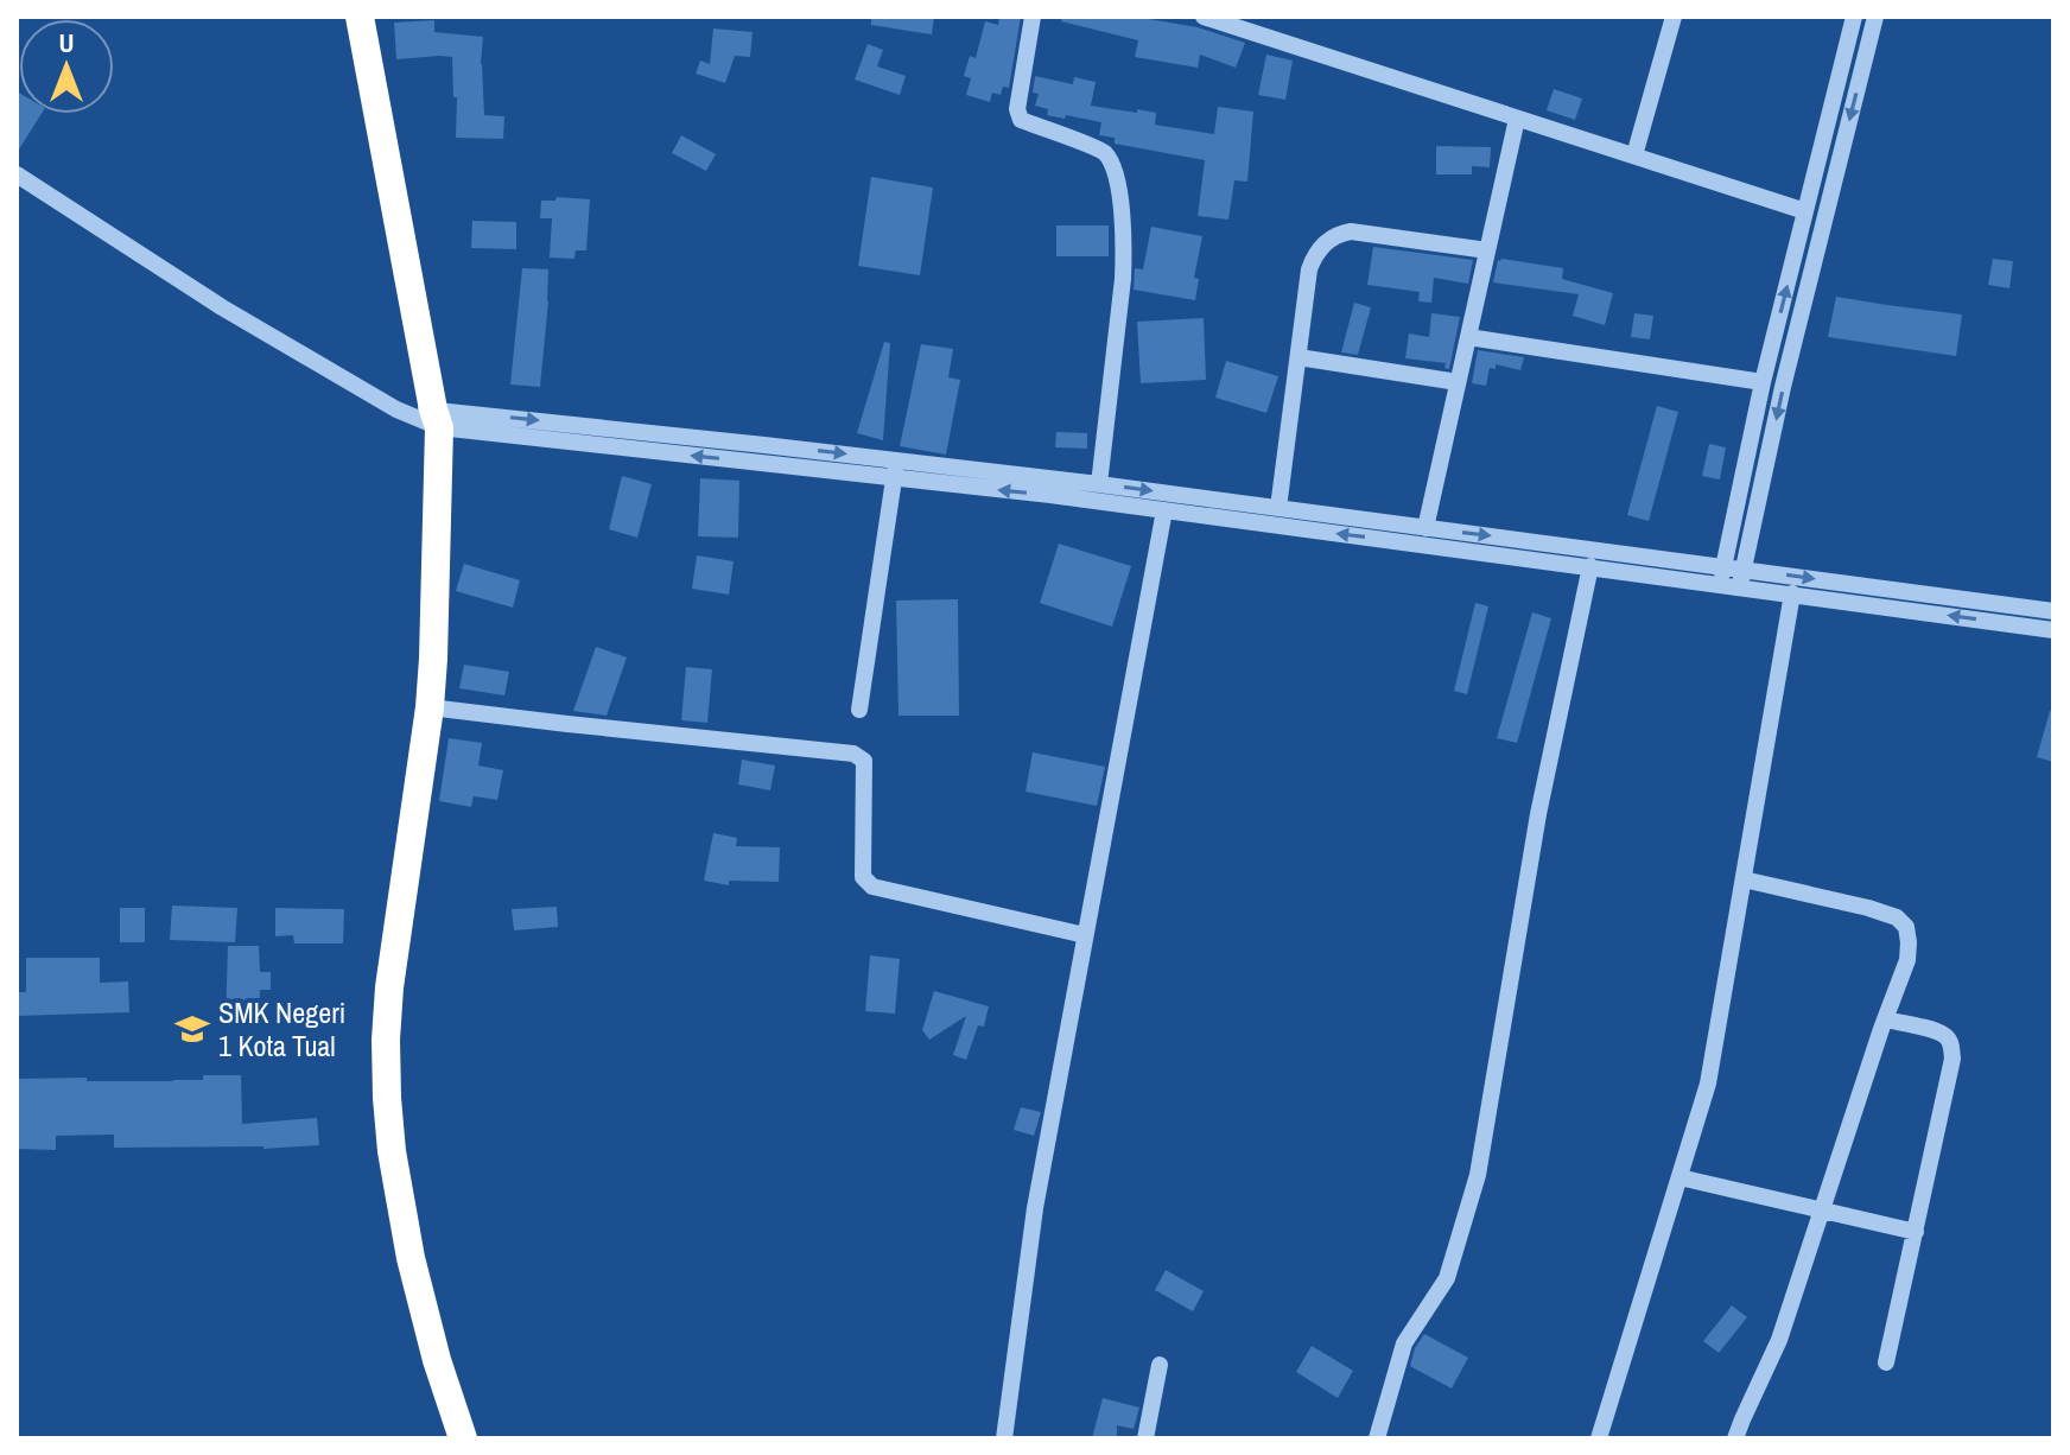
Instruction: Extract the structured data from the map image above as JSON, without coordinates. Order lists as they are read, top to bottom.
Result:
{
  "places": {
    "school or university": ["SMK Negeri 1 Kota Tual"]
  },
  "north": "top"
}
